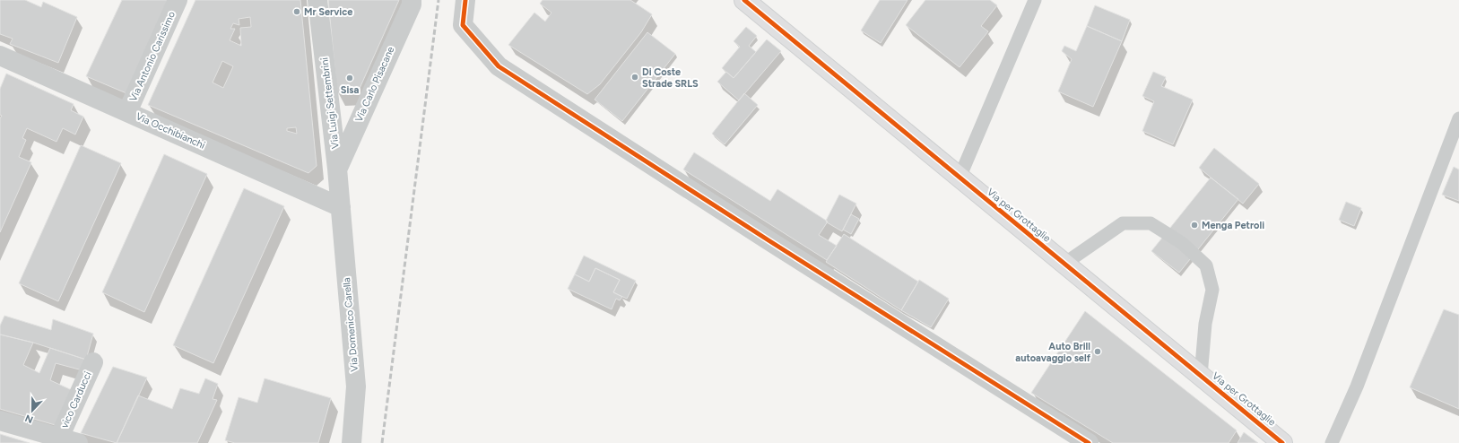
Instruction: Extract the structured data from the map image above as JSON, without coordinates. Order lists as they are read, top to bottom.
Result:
{
  "streets": {
    "street": [
      "Via Antonio Carissimo",
      "Via Carlo Pisacane",
      "Via Luigi Settembrini",
      "Via Occhibianchi",
      "Via per Grottaglie",
      "Via Domenico Carella",
      "vico Carducci"
    ]
  },
  "crossings": [
    ["Via Antonio Carissimo", "Via Occhibianchi"],
    ["Via Carlo Pisacane", "Via Luigi Settembrini"],
    ["Via Luigi Settembrini", "Via Occhibianchi"],
    ["Via Luigi Settembrini", "Via Domenico Carella"],
    ["Via Occhibianchi", "Via Domenico Carella"]
  ],
  "places": [
    "Mr Service",
    "Di Coste Strade SRLS",
    "Sisa",
    "Menga Petroli",
    "Auto Brill autoavaggio self"
  ],
  "north": "bottom"
}
